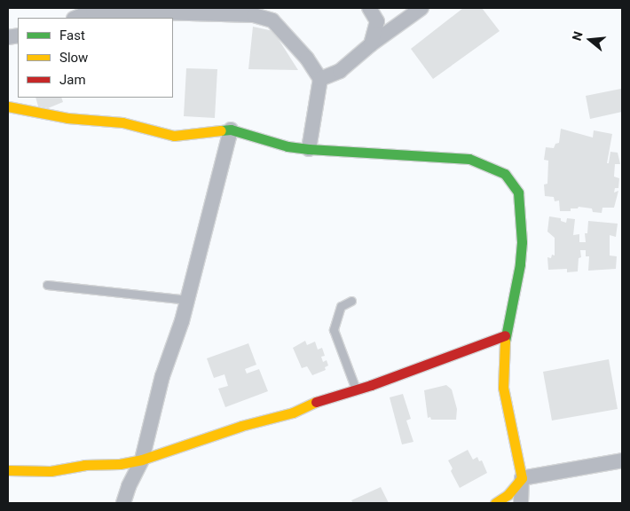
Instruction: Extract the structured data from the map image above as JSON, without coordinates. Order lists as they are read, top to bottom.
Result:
{
  "legend": ["Fast", "Slow", "Jam"],
  "north": "left"
}
